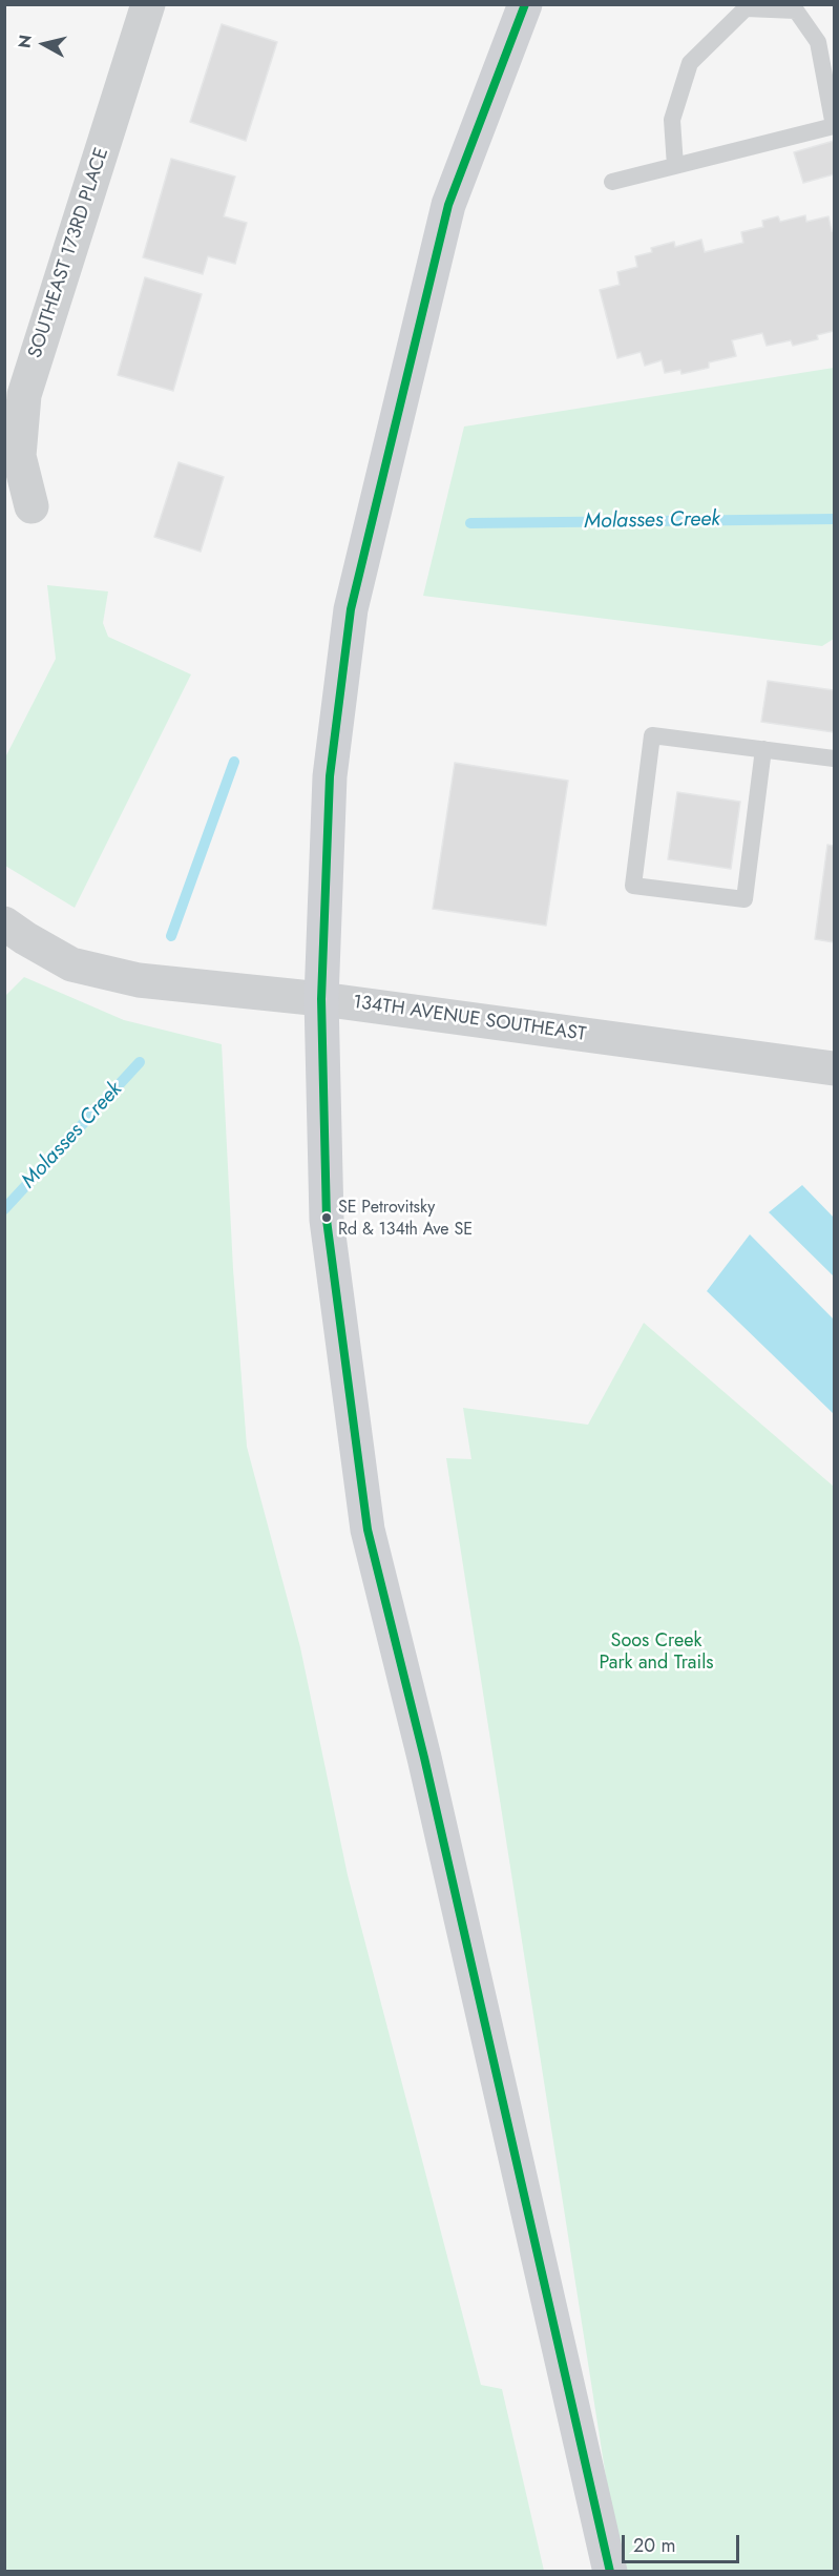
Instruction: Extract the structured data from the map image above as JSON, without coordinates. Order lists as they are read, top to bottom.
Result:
{
  "streets": {
    "street": ["SOUTHEAST 173RD PLACE", "134TH AVENUE SOUTHEAST"]
  },
  "water": ["Molasses Creek"],
  "parks": ["Soos Creek Park and Trails"],
  "places": ["SE Petrovitsky Rd & 134th Ave SE"],
  "scale_bar": "20 m",
  "north": "left"
}
